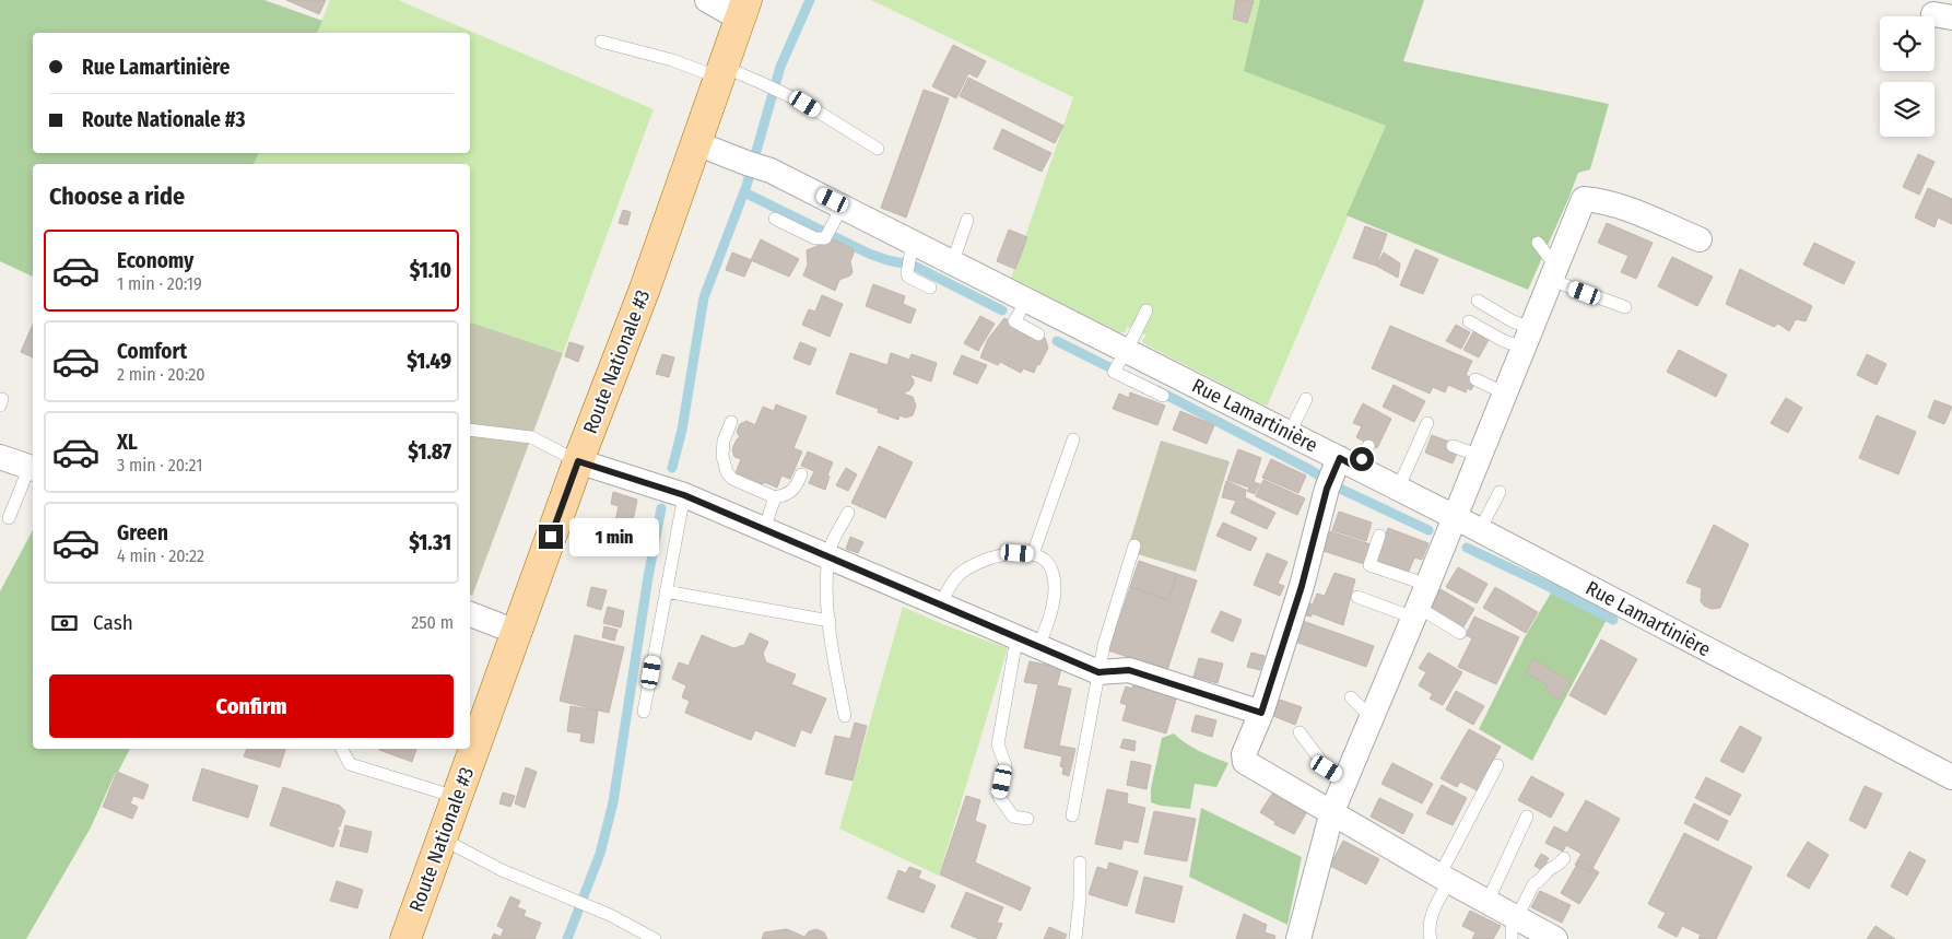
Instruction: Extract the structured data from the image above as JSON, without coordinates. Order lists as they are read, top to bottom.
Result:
{
  "streets": {
    "main road": ["Route Nationale #3"],
    "street": ["Rue Lamartinière"]
  },
  "crossings": [
    ["Route Nationale #3", "Rue Lamartinière"]
  ],
  "page": {
    "banner": ["Rue Lamartinière", "Route Nationale #3"],
    "heading": "Choose a ride",
    "list": [
      {
        "name": "Economy",
        "note": "1 min · 20:19",
        "value": "$1.10"
      },
      {
        "name": "Comfort",
        "note": "2 min · 20:20",
        "value": "$1.49"
      },
      {
        "name": "XL",
        "note": "3 min · 20:21",
        "value": "$1.87"
      },
      {
        "name": "Green",
        "note": "4 min · 20:22",
        "value": "$1.31"
      }
    ],
    "bubble": "1 min",
    "pay": ["Cash", "250 m"],
    "buttons": "Confirm"
  }
}
